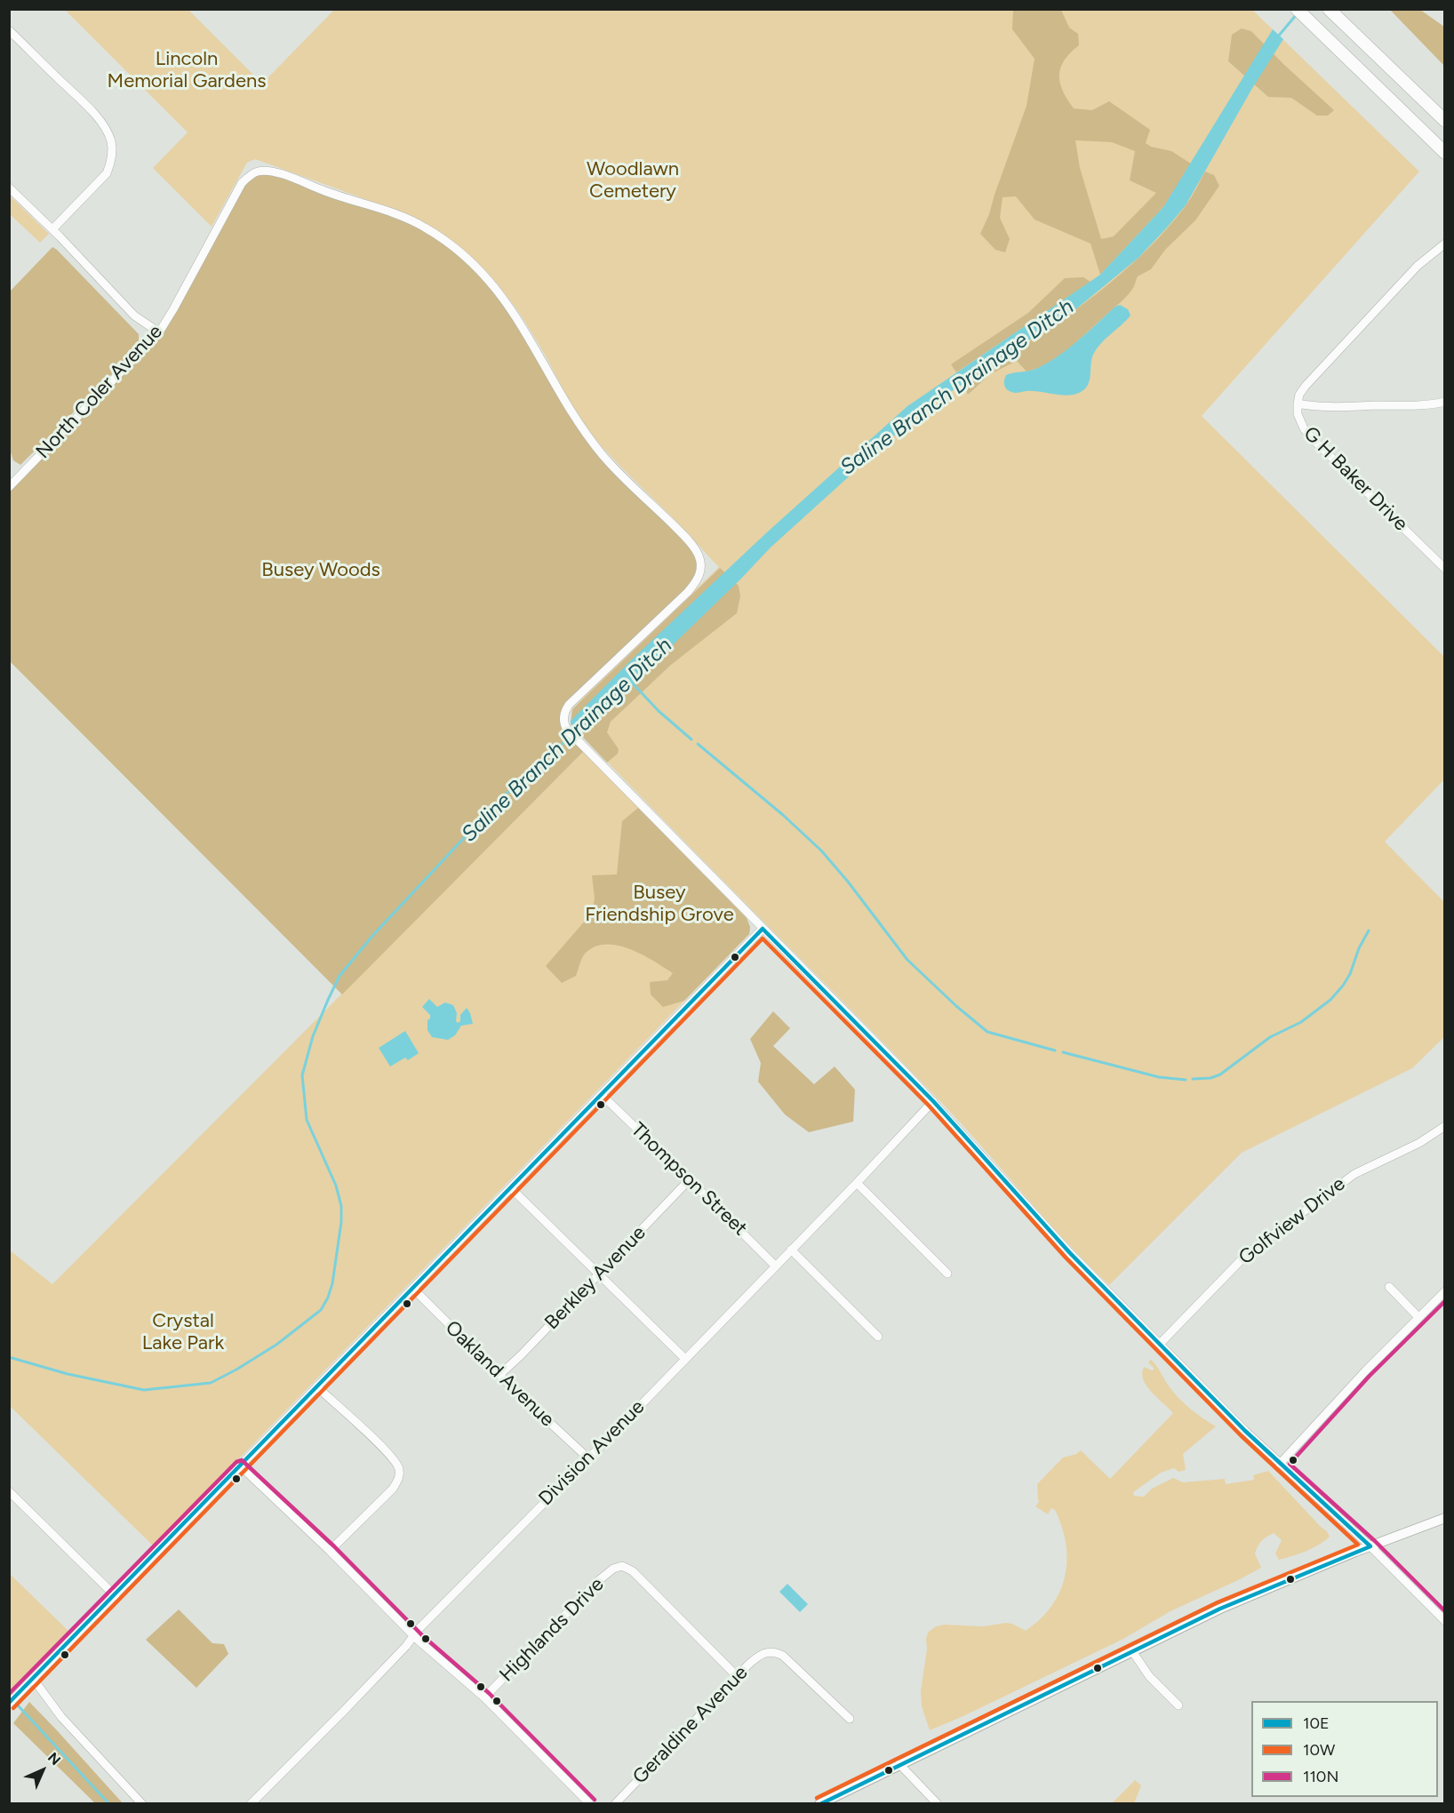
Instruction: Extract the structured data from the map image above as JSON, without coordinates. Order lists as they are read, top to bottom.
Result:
{
  "streets": {
    "street": [
      "North Coler Avenue",
      "G H Baker Drive",
      "Thompson Street",
      "Golfview Drive",
      "Berkley Avenue",
      "Oakland Avenue",
      "Division Avenue",
      "Highlands Drive",
      "Geraldine Avenue"
    ]
  },
  "crossings": [
    ["Thompson Street", "Berkley Avenue"],
    ["Thompson Street", "Division Avenue"],
    ["Berkley Avenue", "Oakland Avenue"],
    ["Oakland Avenue", "Division Avenue"],
    ["Highlands Drive", "Geraldine Avenue"]
  ],
  "water": ["Saline Branch Drainage Ditch"],
  "parks": [
    "Lincoln Memorial Gardens",
    "Woodlawn Cemetery",
    "Busey Woods",
    "Busey Friendship Grove",
    "Crystal Lake Park"
  ],
  "lines": ["transit line 10E", "transit line 10W", "transit line 110N"],
  "legend": ["10E", "10W", "110N"],
  "north": "top right"
}
